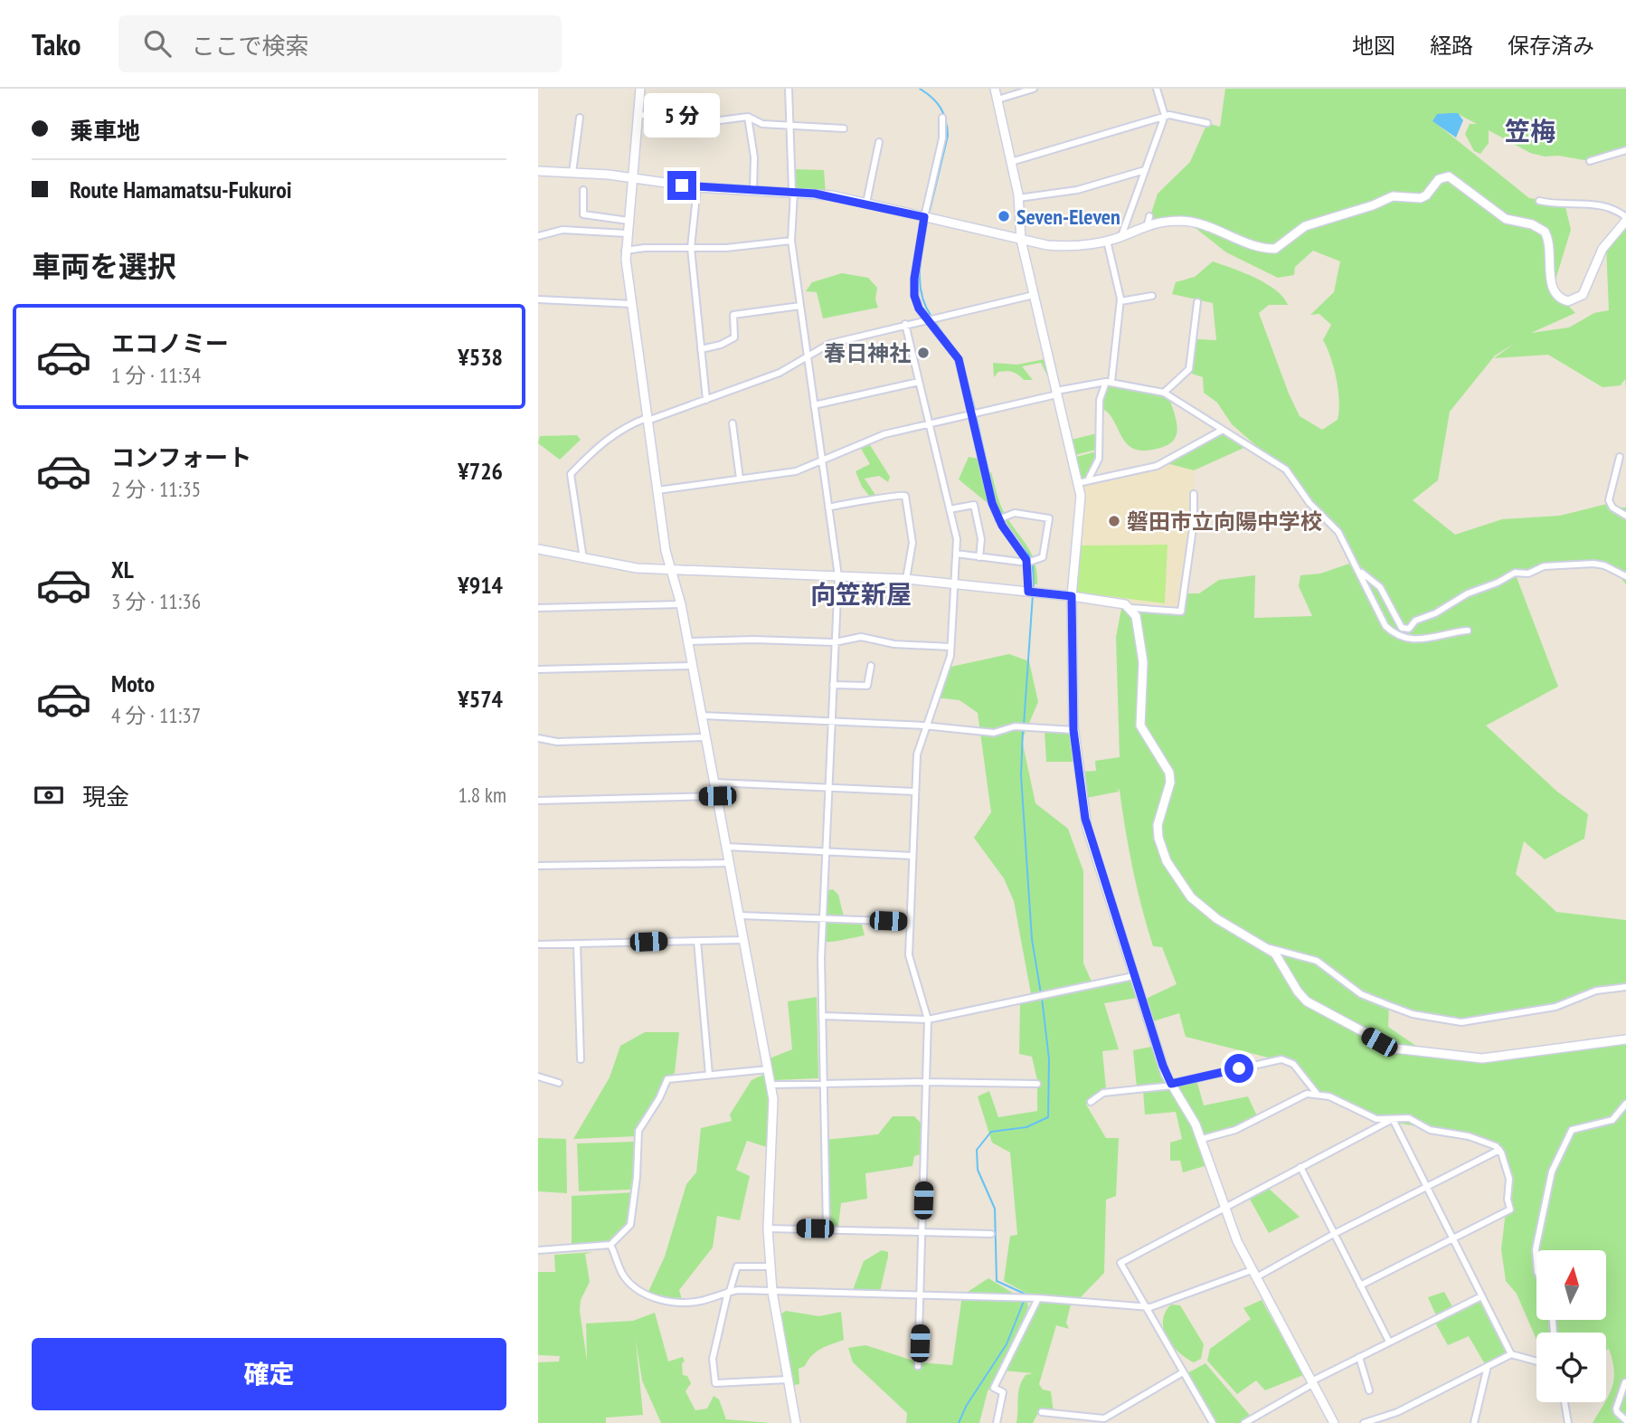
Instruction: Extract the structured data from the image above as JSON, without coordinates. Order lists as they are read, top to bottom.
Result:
{
  "districts": ["笠梅", "向笠新屋"],
  "places": ["Seven-Eleven", "春日神社", "磐田市立向陽中学校"],
  "north": "top",
  "page": {
    "header": "Tako",
    "search": "ここで検索",
    "nav": ["地図", "経路", "保存済み"],
    "banner": ["乗車地", "Route Hamamatsu-Fukuroi"],
    "bubble": "5 分",
    "heading": "車両を選択",
    "list": [
      {
        "name": "エコノミー",
        "note": "1 分 · 11:34",
        "value": "¥538"
      },
      {
        "name": "コンフォート",
        "note": "2 分 · 11:35",
        "value": "¥726"
      },
      {
        "name": "XL",
        "note": "3 分 · 11:36",
        "value": "¥914"
      },
      {
        "name": "Moto",
        "note": "4 分 · 11:37",
        "value": "¥574"
      }
    ],
    "pay": ["現金", "1.8 km"],
    "buttons": "確定"
  }
}
